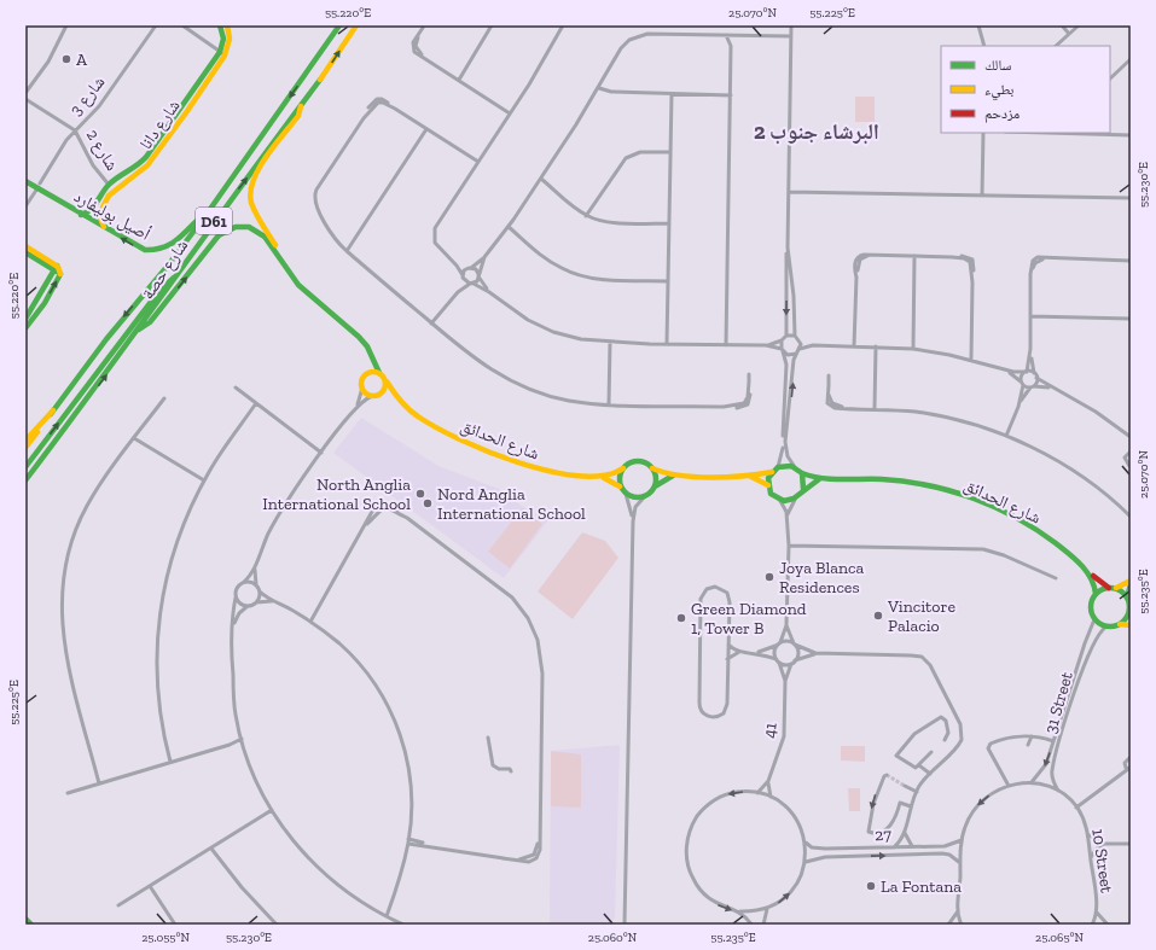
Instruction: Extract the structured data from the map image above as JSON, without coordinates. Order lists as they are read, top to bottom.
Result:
{
  "streets": {
    "main road": [
      "شارع دانا",
      "أصيل بوليفارد",
      "D61",
      "شارع حصة",
      "شارع الحدائق"
    ],
    "street": [
      "شارع 3",
      "شارع 2",
      "31 Street",
      "41",
      "27",
      "10 Street"
    ]
  },
  "crossings": [
    ["شارع 3", "شارع 2"],
    ["شارع 3", "أصيل بوليفارد"],
    ["شارع دانا", "شارع 2"],
    ["شارع دانا", "أصيل بوليفارد"],
    ["أصيل بوليفارد", "شارع حصة"],
    ["31 Street", "10 Street"],
    ["41", "27"],
    ["27", "10 Street"]
  ],
  "one_way": ["أصيل بوليفارد"],
  "districts": ["البرشاء جنوب 2"],
  "places": [
    "A",
    "North Anglia International School",
    "Nord Anglia International School",
    "Joya Blanca Residences",
    "Vincitore Palacio",
    "Green Diamond 1, Tower B",
    "La Fontana"
  ],
  "legend": ["سالك", "بطيء", "مزدحم"],
  "coordinates": [
    "55.220°E",
    "25.070°N",
    "55.225°E",
    "55.230°E",
    "55.235°E",
    "25.055°N",
    "25.060°N",
    "25.065°N"
  ]
}
